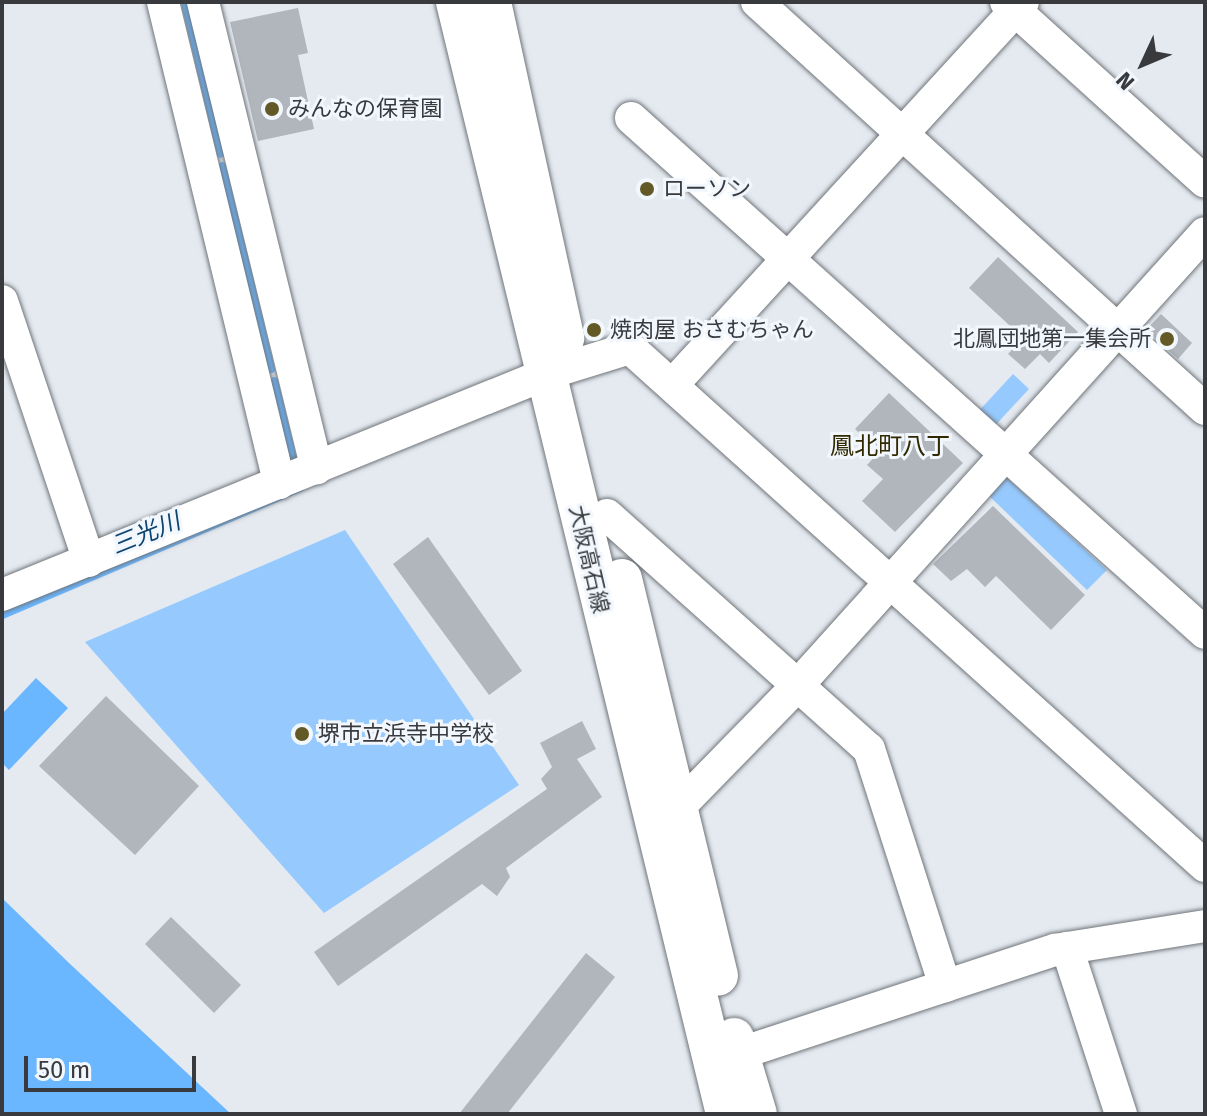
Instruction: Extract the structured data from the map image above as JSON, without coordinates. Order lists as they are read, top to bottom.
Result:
{
  "streets": {
    "main road": ["大阪高石線"]
  },
  "districts": ["鳳北町八丁"],
  "water": ["三光川"],
  "places": [
    "みんなの保育園",
    "ローソン",
    "焼肉屋 おさむちゃん",
    "北鳳団地第一集会所",
    "堺市立浜寺中学校"
  ],
  "scale_bar": "50 m",
  "north": "bottom left"
}
